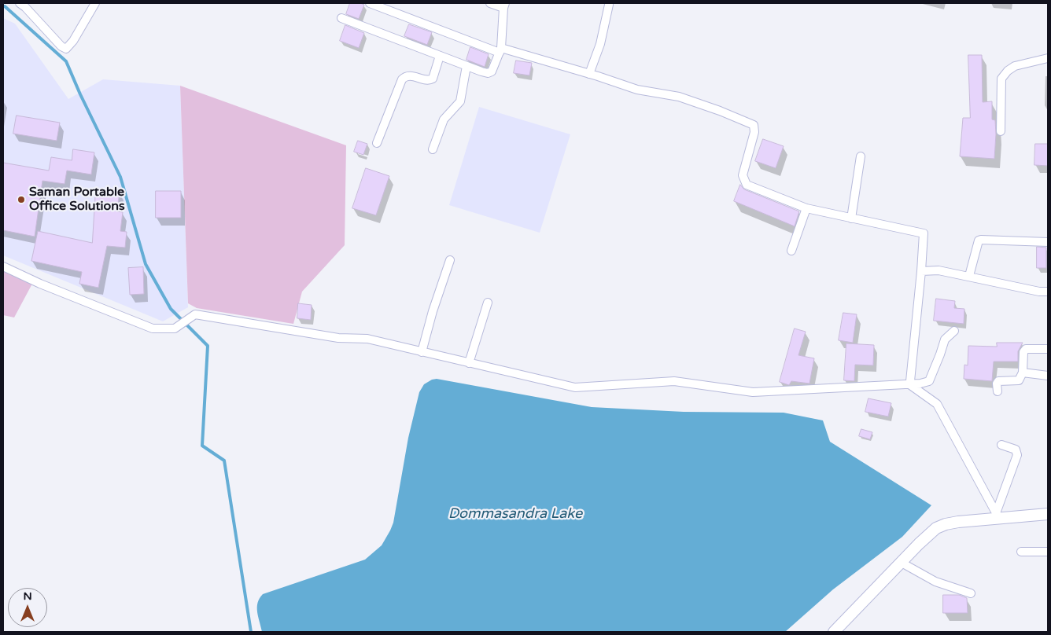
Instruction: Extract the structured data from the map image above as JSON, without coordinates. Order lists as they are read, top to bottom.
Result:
{
  "water": ["Dommasandra Lake"],
  "places": ["Saman Portable Office Solutions"],
  "north": "top"
}
